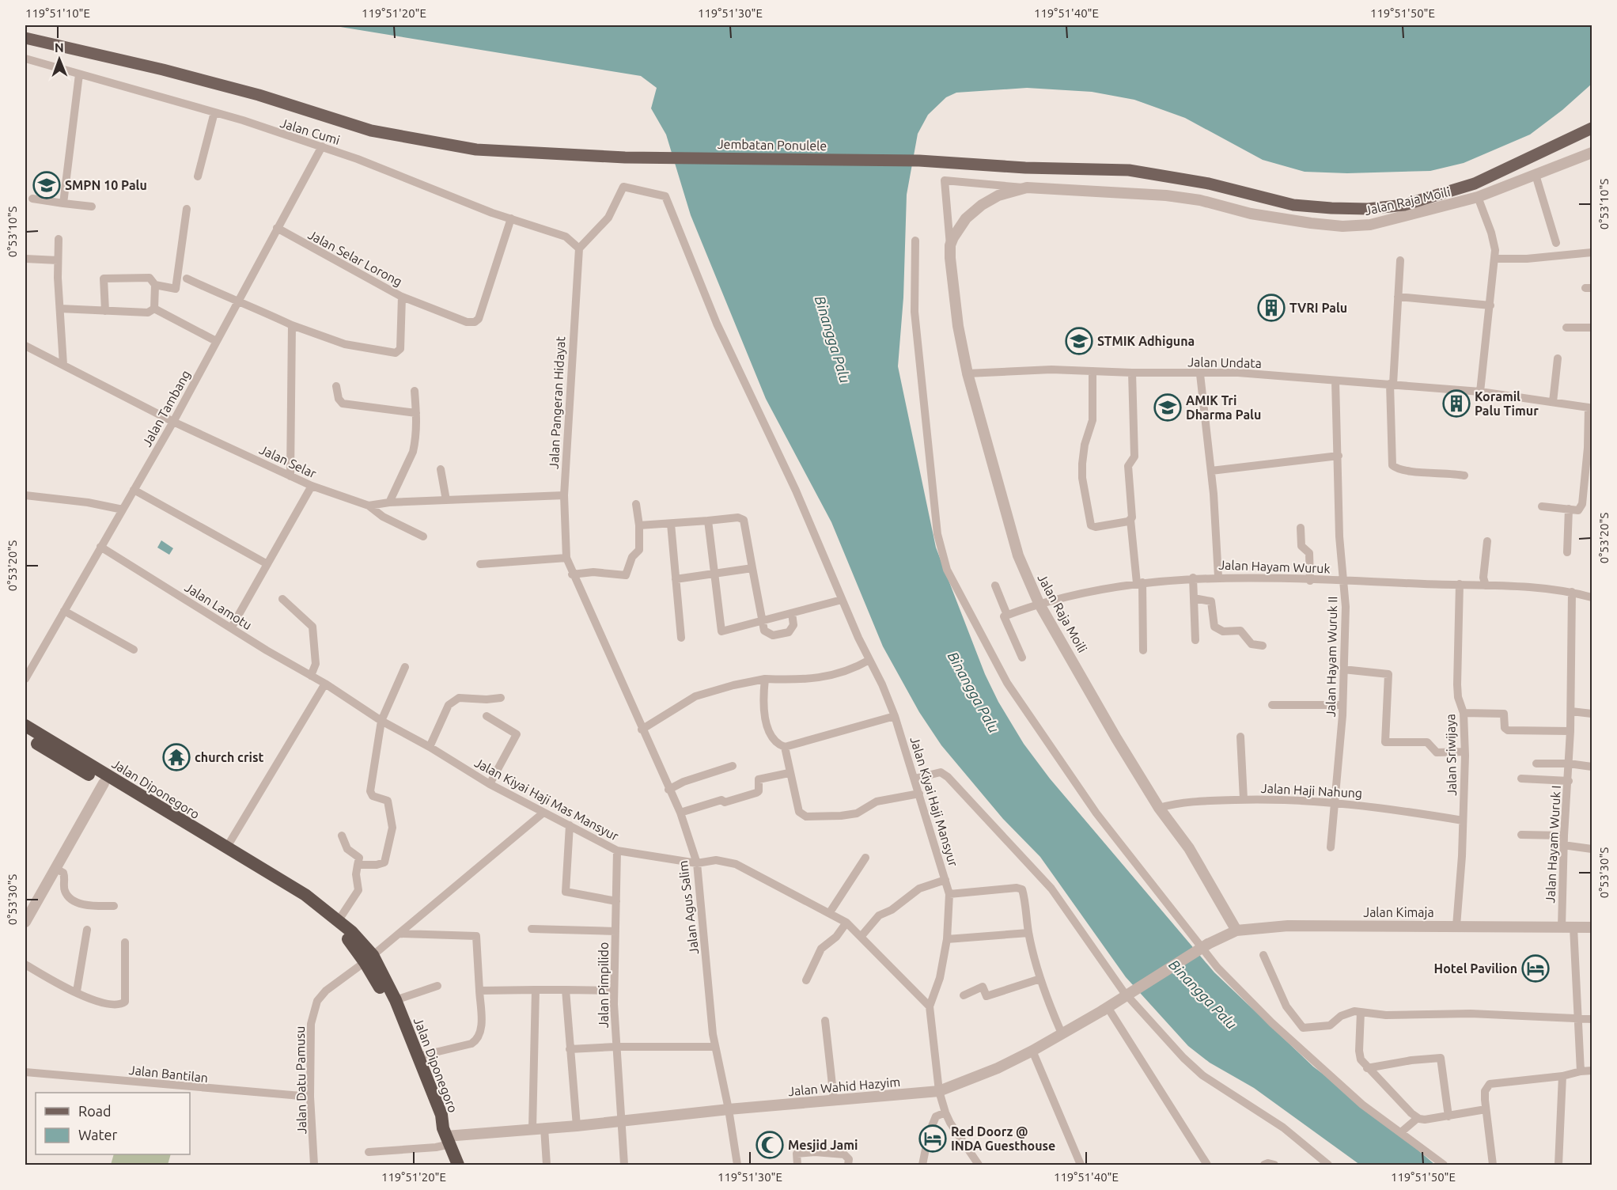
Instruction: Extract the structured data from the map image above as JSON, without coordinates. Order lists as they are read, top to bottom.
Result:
{
  "streets": {
    "highway": ["Jalan Diponegoro"],
    "main road": ["Jembatan Ponulele"],
    "street": [
      "Jalan Cumi",
      "Jalan Raja Moili",
      "Jalan Selar Lorong",
      "Jalan Undata",
      "Jalan Pangeran Hidayat",
      "Jalan Tambang",
      "Jalan Selar",
      "Jalan Hayam Wuruk",
      "Jalan Lamotu",
      "Jalan Hayam Wuruk II",
      "Jalan Sriwijaya",
      "Jalan Haji Nahung",
      "Jalan Kiyai Haji Mas Mansyur",
      "Jalan Kiyai Haji Mansyur",
      "Jalan Hayam Wuruk I",
      "Jalan Agus Salim",
      "Jalan Kimaja",
      "Jalan Pimpilido",
      "Jalan Bantilan",
      "Jalan Datu Pamusu",
      "Jalan Wahid Hazyim"
    ]
  },
  "crossings": [
    ["Jalan Cumi", "Jalan Pangeran Hidayat"],
    ["Jalan Cumi", "Jalan Tambang"],
    ["Jalan Cumi", "Jalan Kiyai Haji Mansyur"],
    ["Jalan Raja Moili", "Jalan Undata"],
    ["Jalan Raja Moili", "Jalan Hayam Wuruk"],
    ["Jalan Raja Moili", "Jalan Haji Nahung"],
    ["Jalan Raja Moili", "Jalan Kimaja"],
    ["Jalan Selar Lorong", "Jalan Tambang"],
    ["Jalan Undata", "Jalan Hayam Wuruk II"],
    ["Jalan Pangeran Hidayat", "Jalan Selar"],
    ["Jalan Pangeran Hidayat", "Jalan Kiyai Haji Mansyur"],
    ["Jalan Pangeran Hidayat", "Jalan Agus Salim"],
    ["Jalan Tambang", "Jalan Selar"],
    ["Jalan Tambang", "Jalan Lamotu"],
    ["Jalan Hayam Wuruk", "Jalan Hayam Wuruk II"],
    ["Jalan Hayam Wuruk", "Jalan Sriwijaya"],
    ["Jalan Hayam Wuruk", "Jalan Hayam Wuruk I"],
    ["Jalan Lamotu", "Jalan Kiyai Haji Mas Mansyur"],
    ["Jalan Hayam Wuruk II", "Jalan Haji Nahung"],
    ["Jalan Sriwijaya", "Jalan Haji Nahung"],
    ["Jalan Sriwijaya", "Jalan Kimaja"],
    ["Jalan Diponegoro", "Jalan Datu Pamusu"],
    ["Jalan Diponegoro", "Jalan Wahid Hazyim"],
    ["Jalan Kiyai Haji Mas Mansyur", "Jalan Kiyai Haji Mansyur"],
    ["Jalan Kiyai Haji Mas Mansyur", "Jalan Agus Salim"],
    ["Jalan Kiyai Haji Mas Mansyur", "Jalan Pimpilido"],
    ["Jalan Kiyai Haji Mas Mansyur", "Jalan Datu Pamusu"],
    ["Jalan Hayam Wuruk I", "Jalan Kimaja"],
    ["Jalan Agus Salim", "Jalan Wahid Hazyim"],
    ["Jalan Kimaja", "Jalan Wahid Hazyim"],
    ["Jalan Pimpilido", "Jalan Wahid Hazyim"],
    ["Jalan Bantilan", "Jalan Datu Pamusu"]
  ],
  "water": ["Binangga Palu"],
  "places": {
    "school or university": ["SMPN 10 Palu", "STMIK Adhiguna", "AMIK Tri Dharma Palu"],
    "building": ["TVRI Palu", "Koramil Palu Timur"],
    "temple": ["church crist"],
    "hotel": ["Hotel Pavilion", "Red Doorz @ INDA Guesthouse"],
    "mosque": ["Mesjid Jami"]
  },
  "legend": ["Road", "Water"],
  "north": "top",
  "coordinates": [
    "119°51'10\"E",
    "119°51'20\"E",
    "119°51'30\"E",
    "119°51'40\"E",
    "119°51'50\"E",
    "0°53'10\"S",
    "0°53'20\"S",
    "0°53'30\"S"
  ]
}
